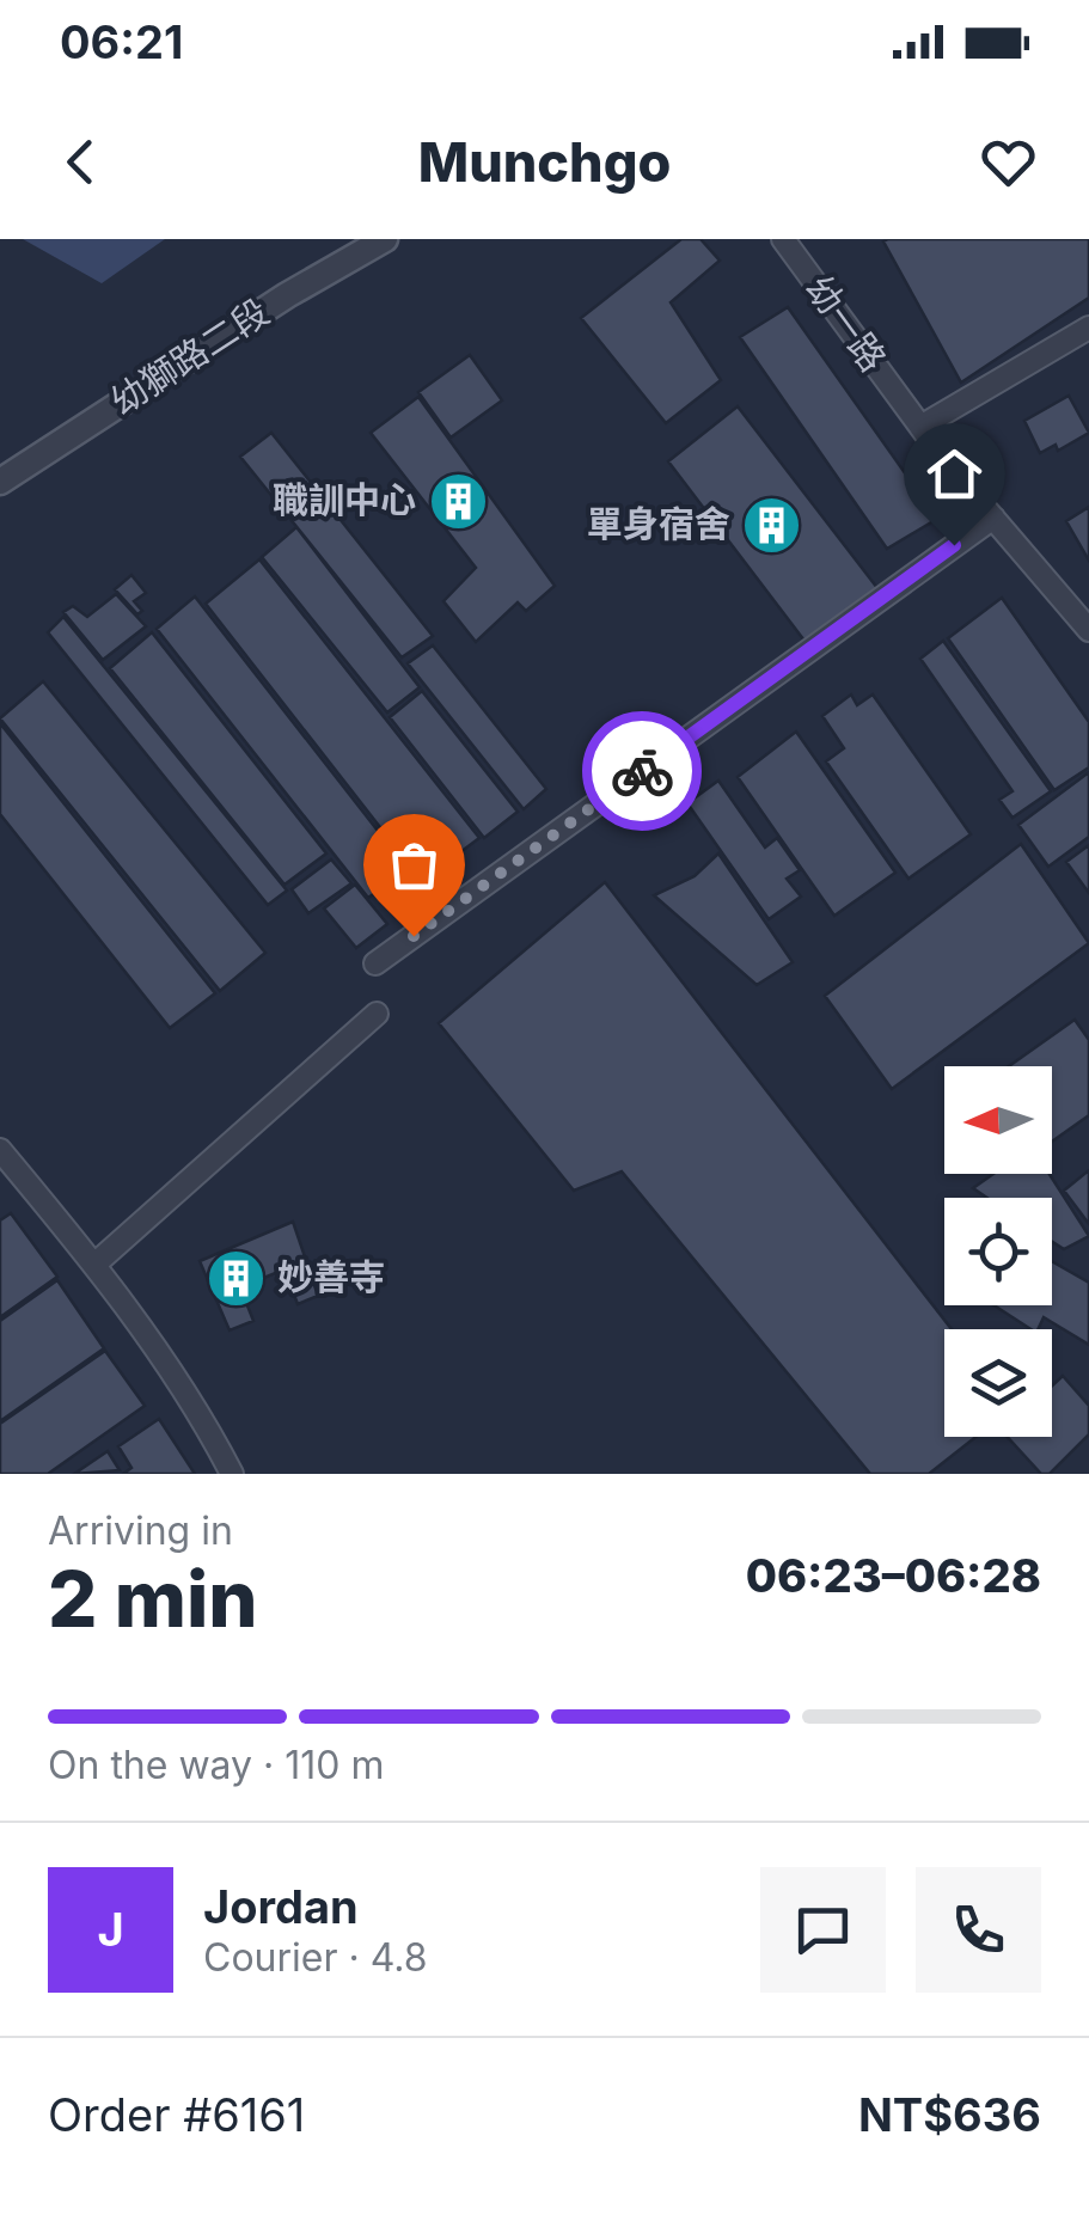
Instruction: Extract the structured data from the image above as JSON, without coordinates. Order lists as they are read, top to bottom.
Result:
{
  "streets": {
    "street": ["幼一路", "幼獅路二段"]
  },
  "places": {
    "building": ["職訓中心", "單身宿舍", "妙善寺"]
  },
  "north": "left",
  "page": {
    "status": "06:21",
    "header": "Munchgo",
    "heading": ["2 min", "Arriving in", "06:23–06:28"],
    "panel": [
      "Jordan",
      "Courier · 4.8",
      "Order #6161",
      "NT$636"
    ],
    "bar": "On the way · 110 m",
    "round": "J"
  }
}
